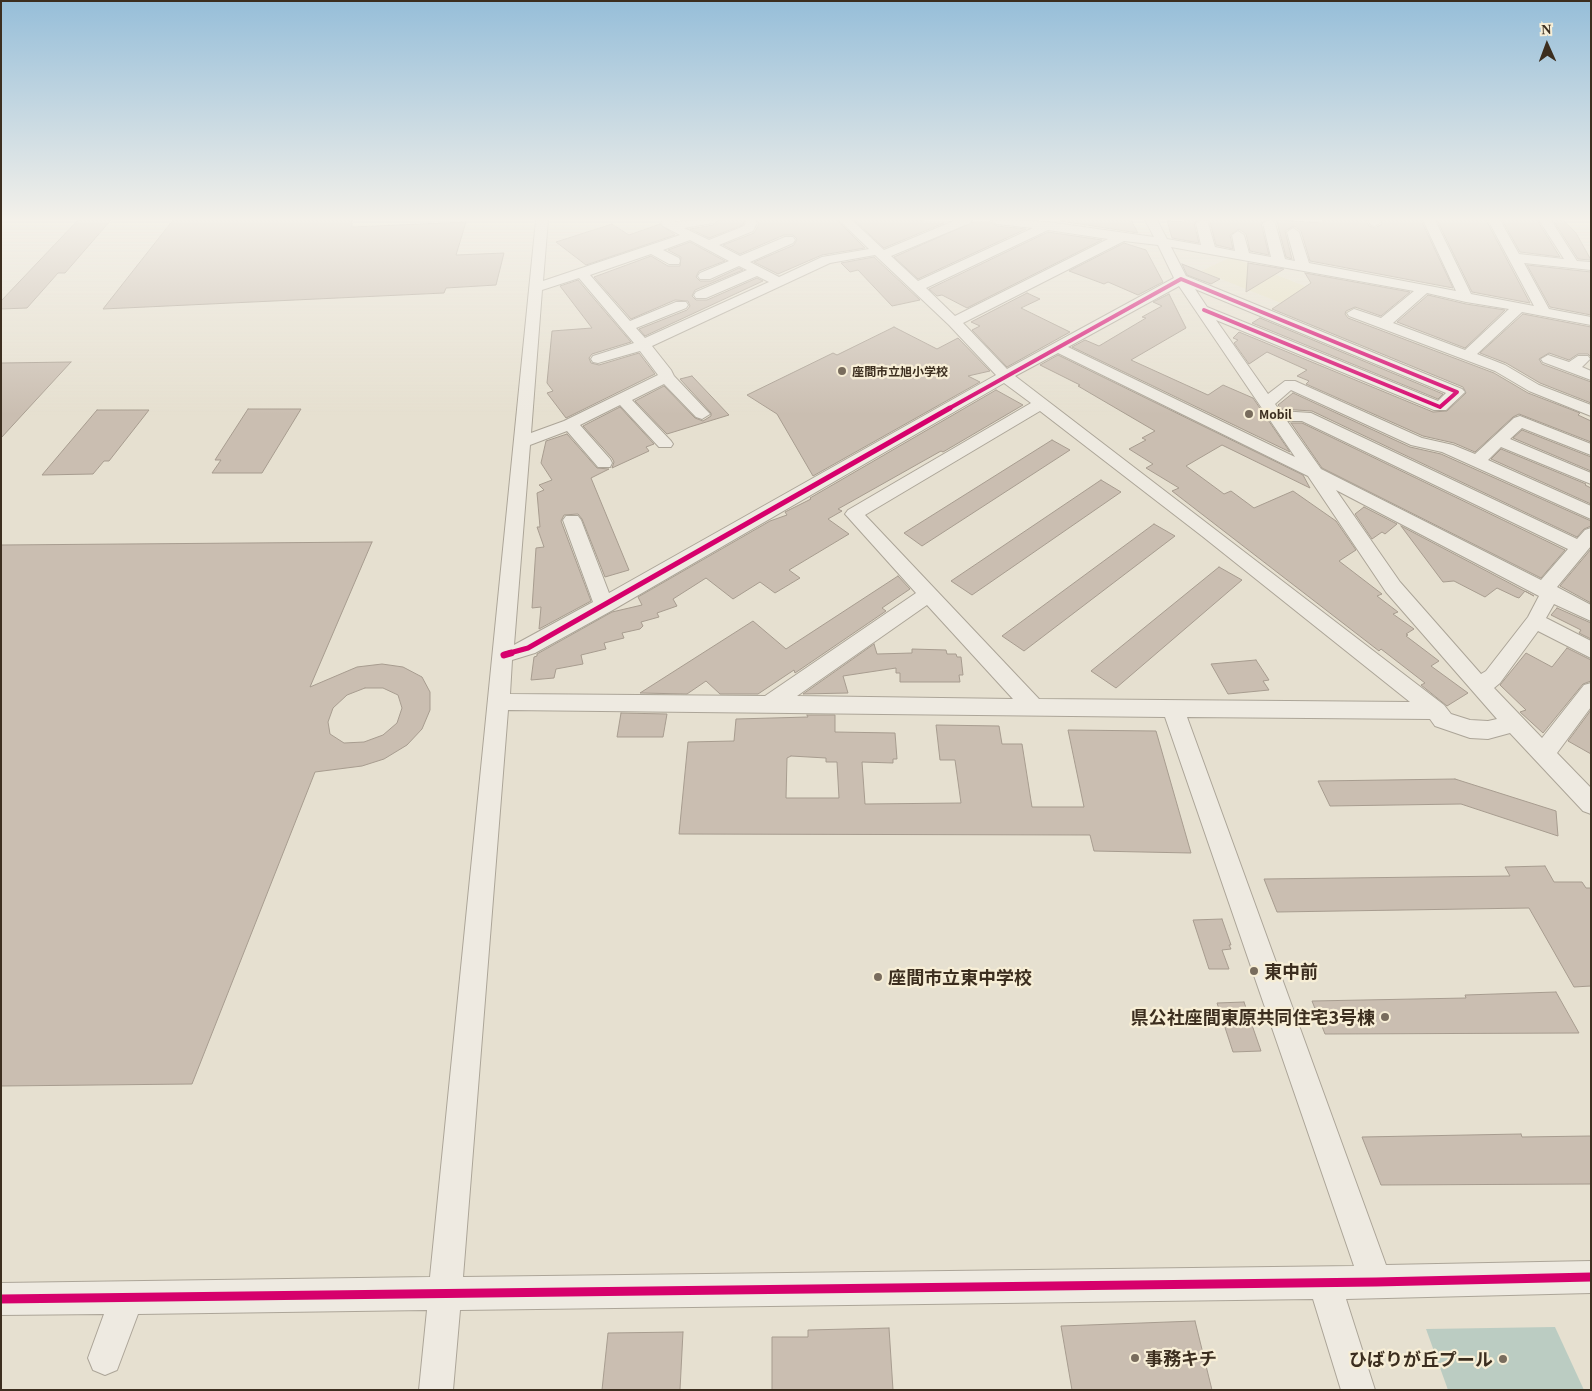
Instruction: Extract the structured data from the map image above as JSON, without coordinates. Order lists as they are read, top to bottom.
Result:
{
  "places": [
    "座間市立旭小学校",
    "Mobil",
    "東中前",
    "座間市立東中学校",
    "県公社座間東原共同住宅3号棟",
    "事務キチ",
    "ひばりが丘プール"
  ],
  "north": "top"
}
